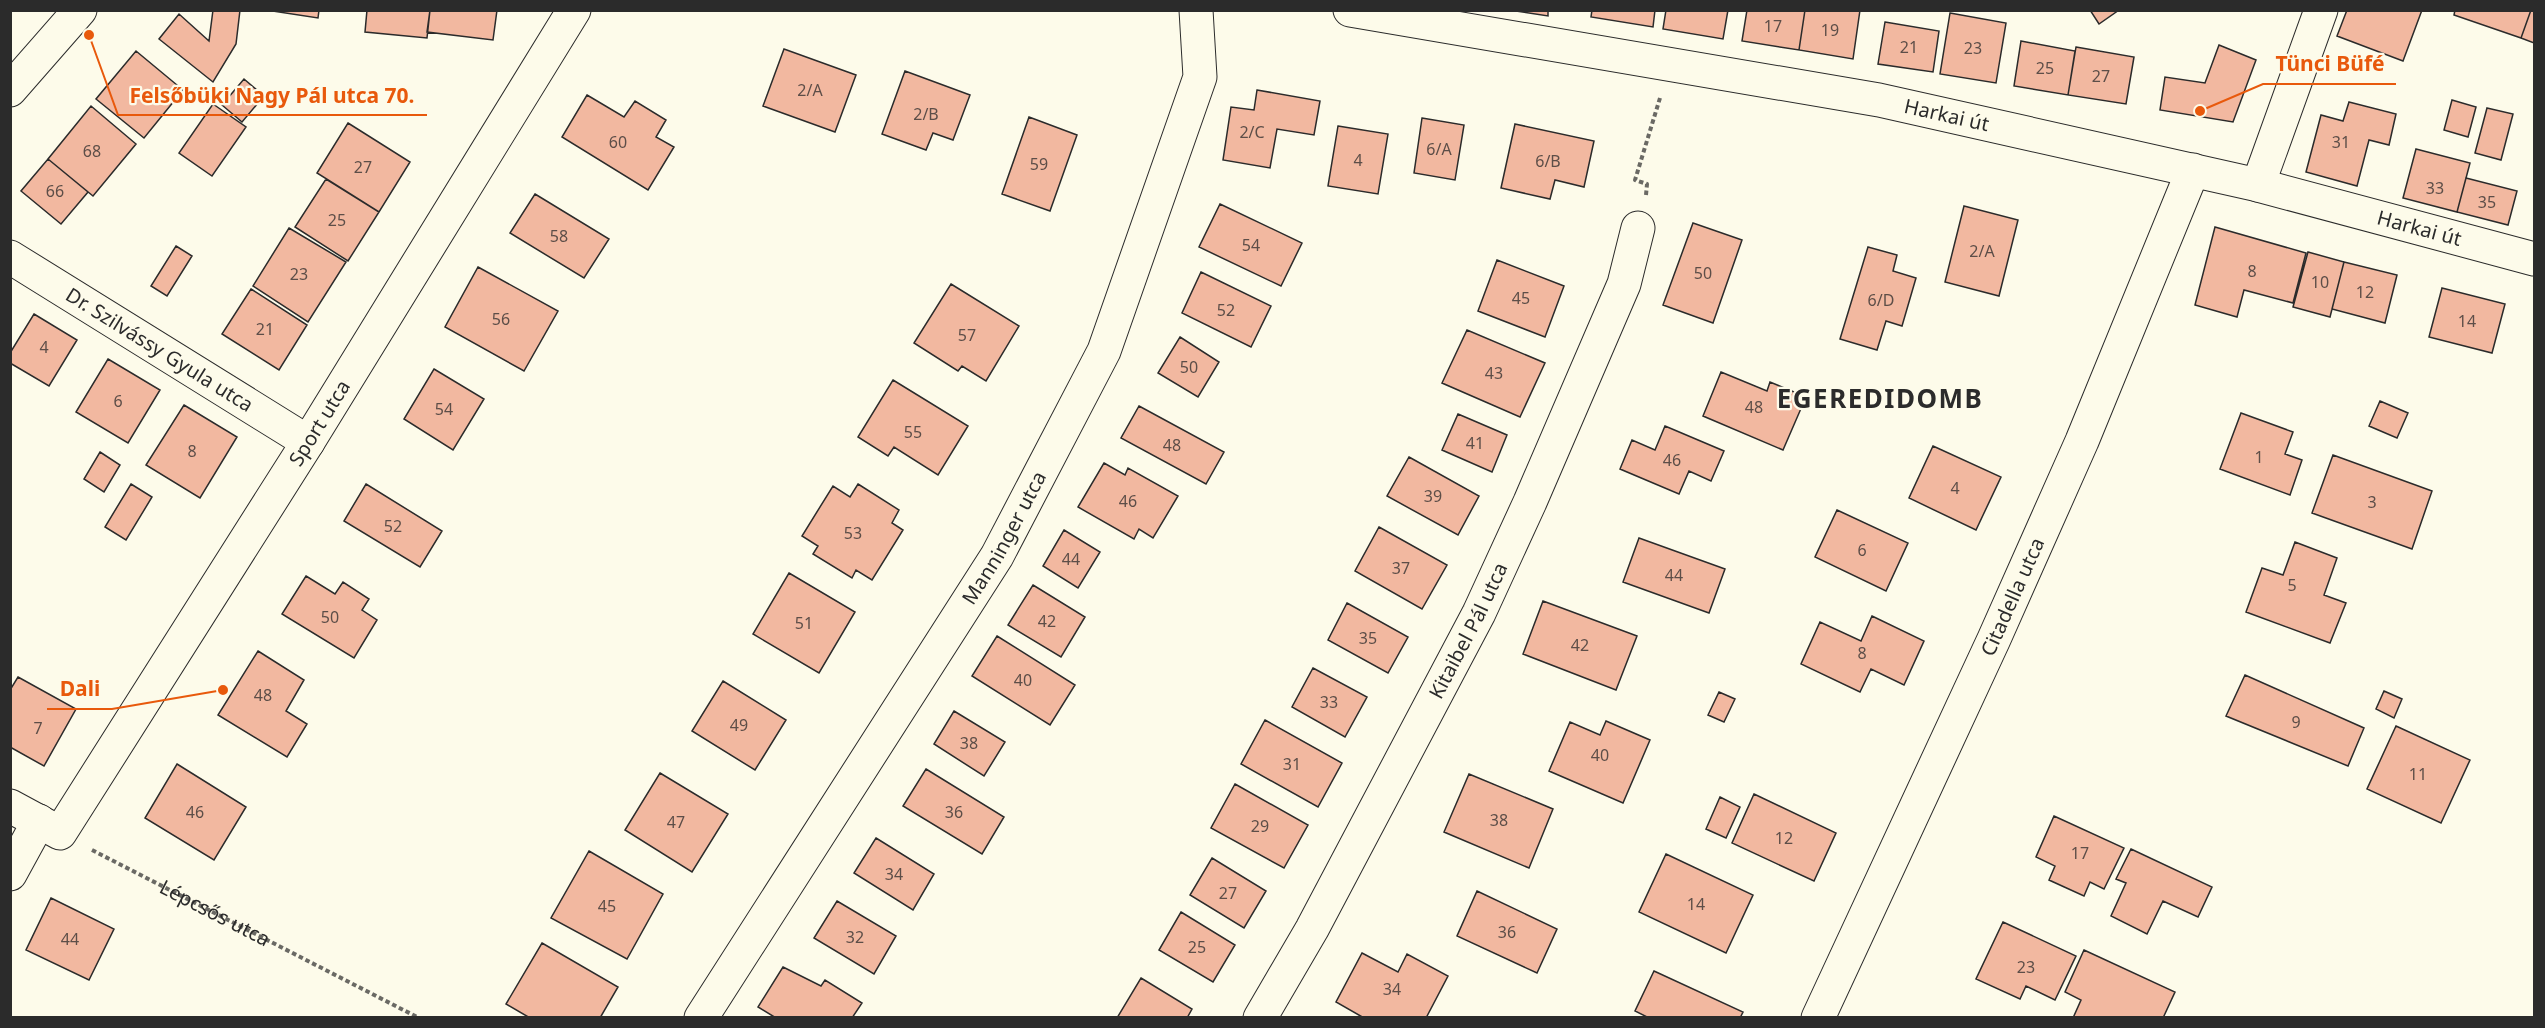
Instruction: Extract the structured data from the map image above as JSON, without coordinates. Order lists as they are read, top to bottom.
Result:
{
  "streets": {
    "street": [
      "Harkai út",
      "Dr. Szilvássy Gyula utca",
      "Sport utca",
      "Manninger utca",
      "Citadella utca",
      "Kitaibel Pál utca"
    ],
    "path": ["Lépcsős utca"]
  },
  "crossings": [
    ["Harkai út", "Citadella utca"],
    ["Dr. Szilvássy Gyula utca", "Sport utca"],
    ["Sport utca", "Lépcsős utca"]
  ],
  "districts": ["EGEREDIDOMB"],
  "places": ["Felsőbüki Nagy Pál utca 70.", "Tünci Büfé", "Dali"],
  "house_numbers": [
    "17",
    "19",
    "21",
    "23",
    "25",
    "27",
    "2/A",
    "2/B",
    "2/C",
    "60",
    "31",
    "6/A",
    "68",
    "4",
    "6/B",
    "59",
    "27",
    "33",
    "66",
    "35",
    "25",
    "58",
    "54",
    "2/A",
    "8",
    "50",
    "23",
    "10",
    "12",
    "45",
    "6/D",
    "52",
    "56",
    "14",
    "21",
    "57",
    "4",
    "50",
    "43",
    "6",
    "48",
    "54",
    "55",
    "41",
    "48",
    "8",
    "1",
    "46",
    "4",
    "39",
    "46",
    "3",
    "52",
    "53",
    "6",
    "44",
    "37",
    "44",
    "5",
    "50",
    "42",
    "51",
    "35",
    "42",
    "8",
    "40",
    "48",
    "33",
    "9",
    "49",
    "7",
    "38",
    "40",
    "31",
    "11",
    "46",
    "36",
    "38",
    "47",
    "29",
    "12",
    "17",
    "34",
    "27",
    "14",
    "45",
    "36",
    "32",
    "44",
    "25",
    "23",
    "34"
  ]
}
